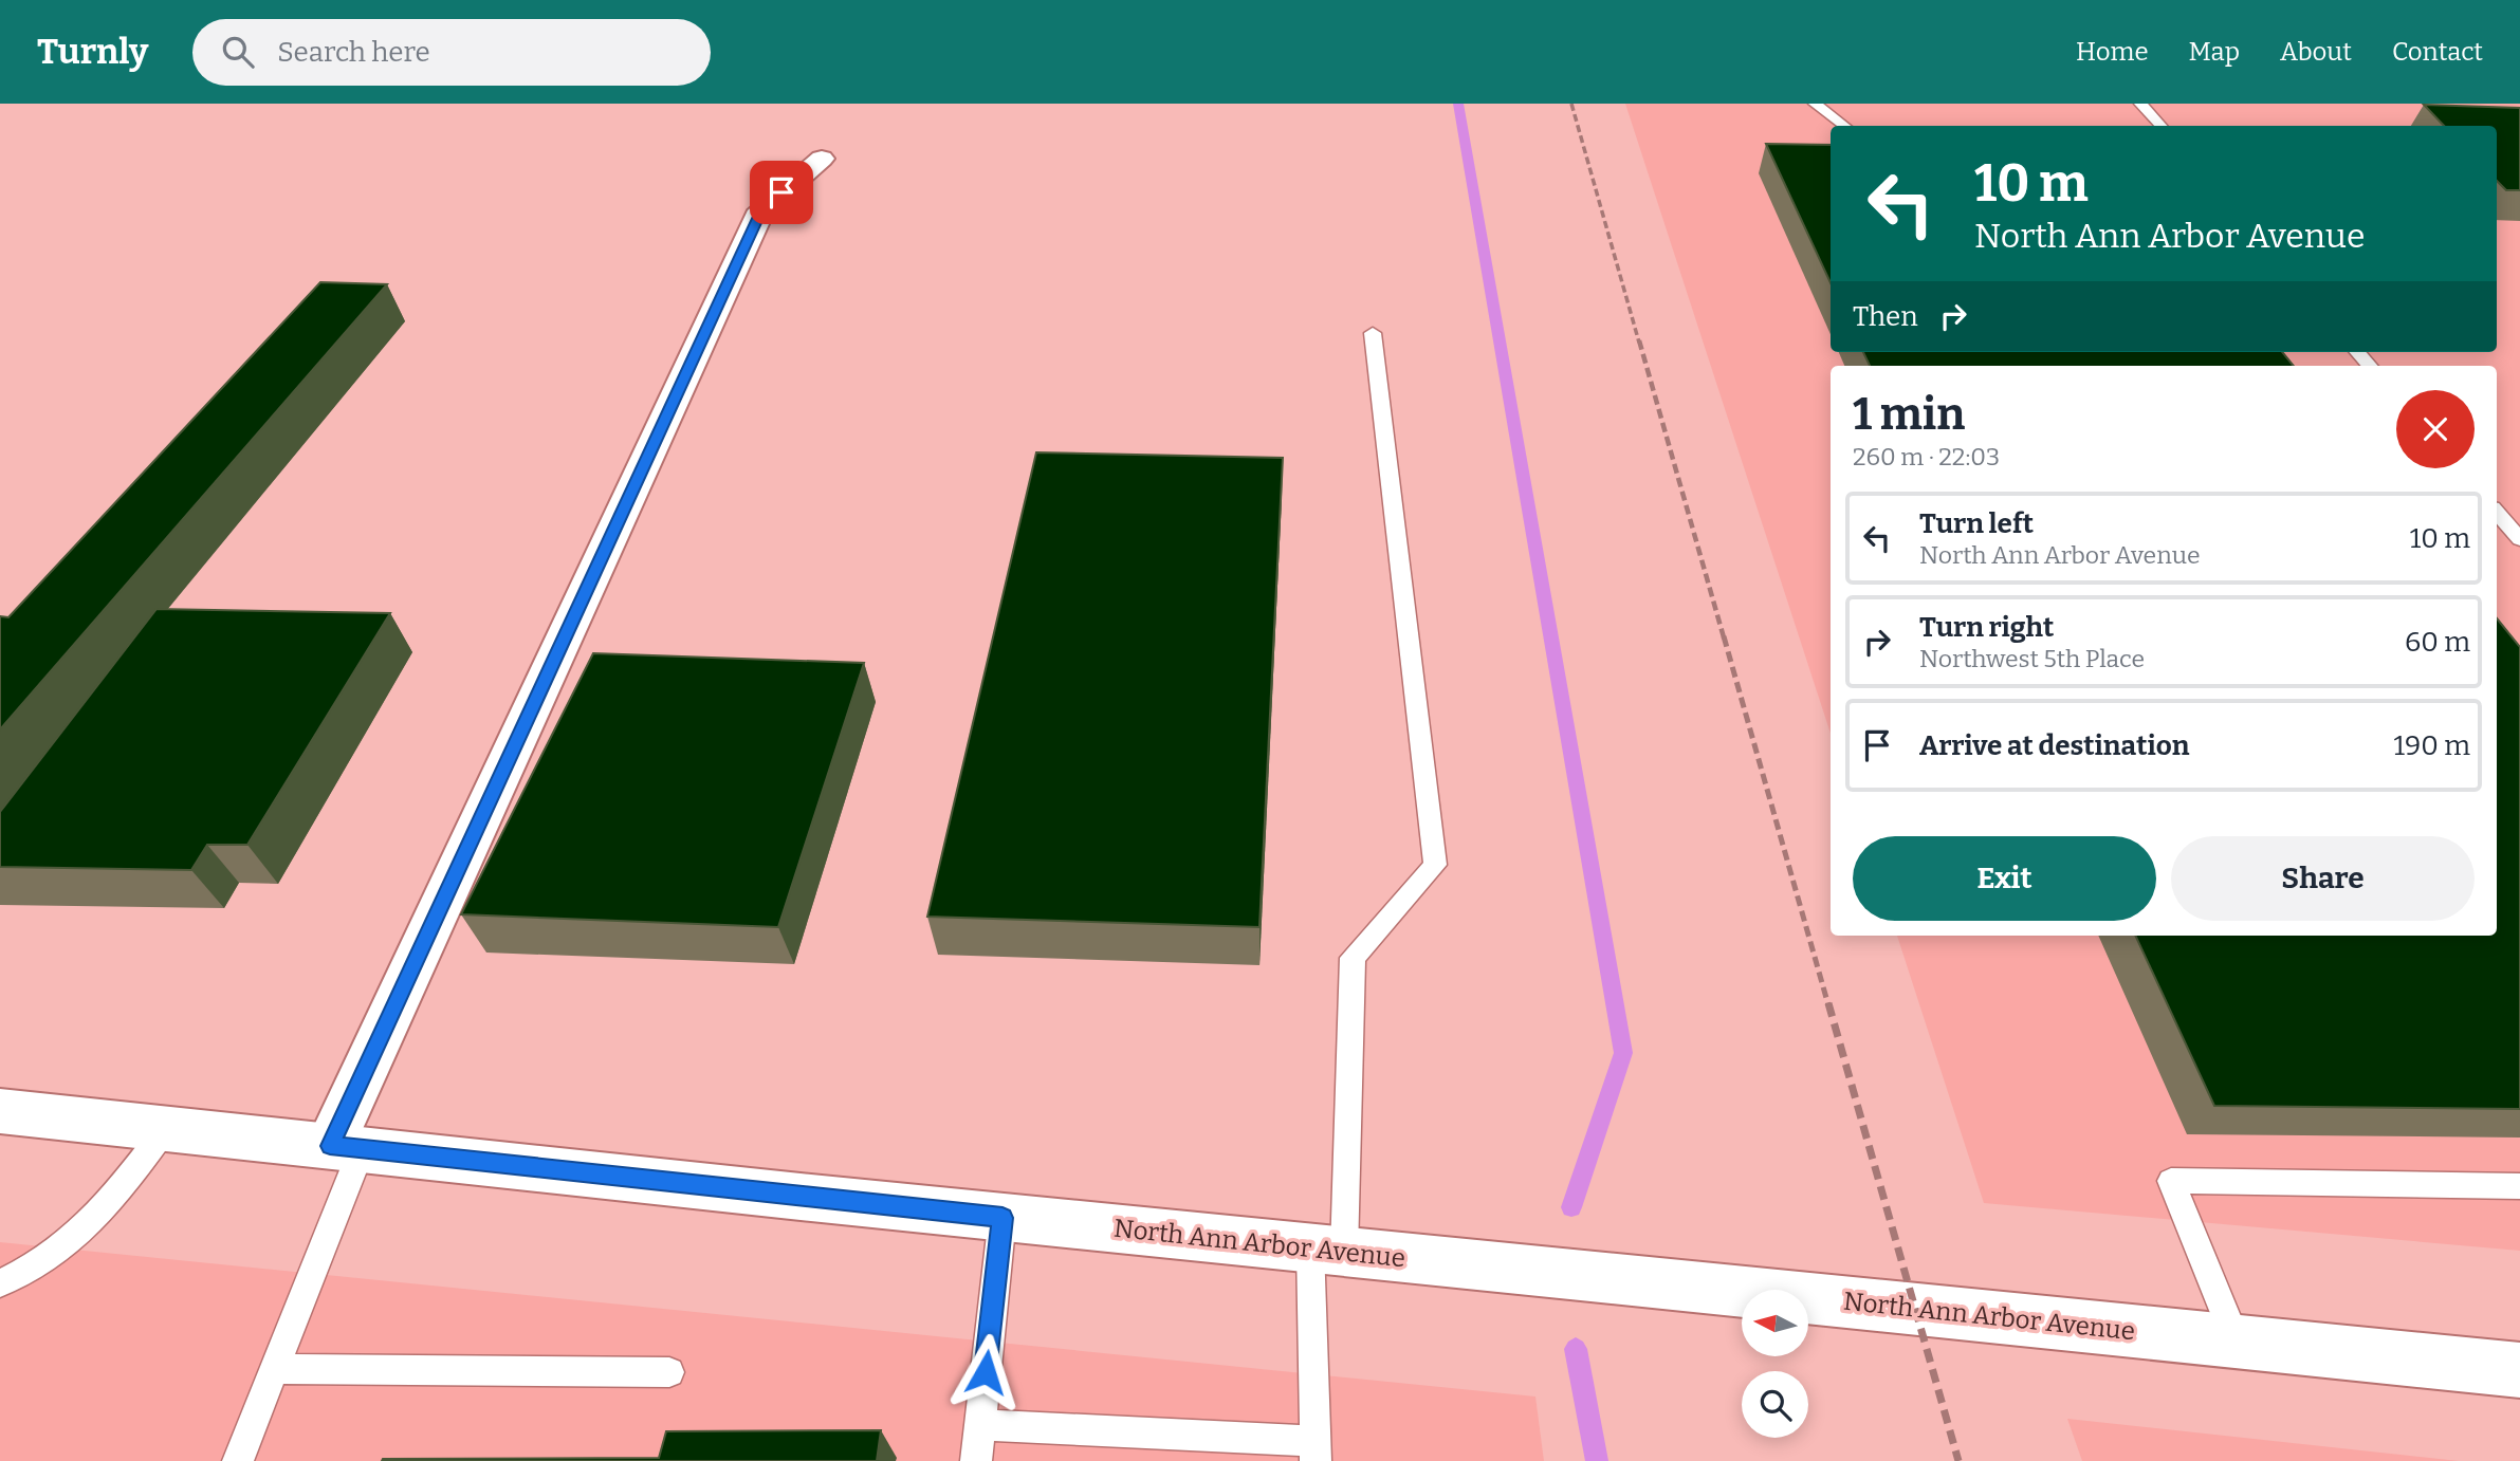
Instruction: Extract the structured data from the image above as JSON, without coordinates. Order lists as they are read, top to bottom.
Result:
{
  "streets": {
    "street": ["North Ann Arbor Avenue"]
  },
  "north": "left",
  "page": {
    "header": "Turnly",
    "search": "Search here",
    "nav": [
      "Home",
      "Map",
      "About",
      "Contact"
    ],
    "turn": ["10 m", "North Ann Arbor Avenue"],
    "then": "Then",
    "heading": ["1 min", "260 m · 22:03"],
    "list": [
      {
        "name": "Turn left",
        "note": "North Ann Arbor Avenue",
        "value": "10 m"
      },
      {
        "name": "Turn right",
        "note": "Northwest 5th Place",
        "value": "60 m"
      },
      {
        "name": "Arrive at destination",
        "value": "190 m"
      }
    ],
    "buttons": ["Exit", "Share"]
  }
}
